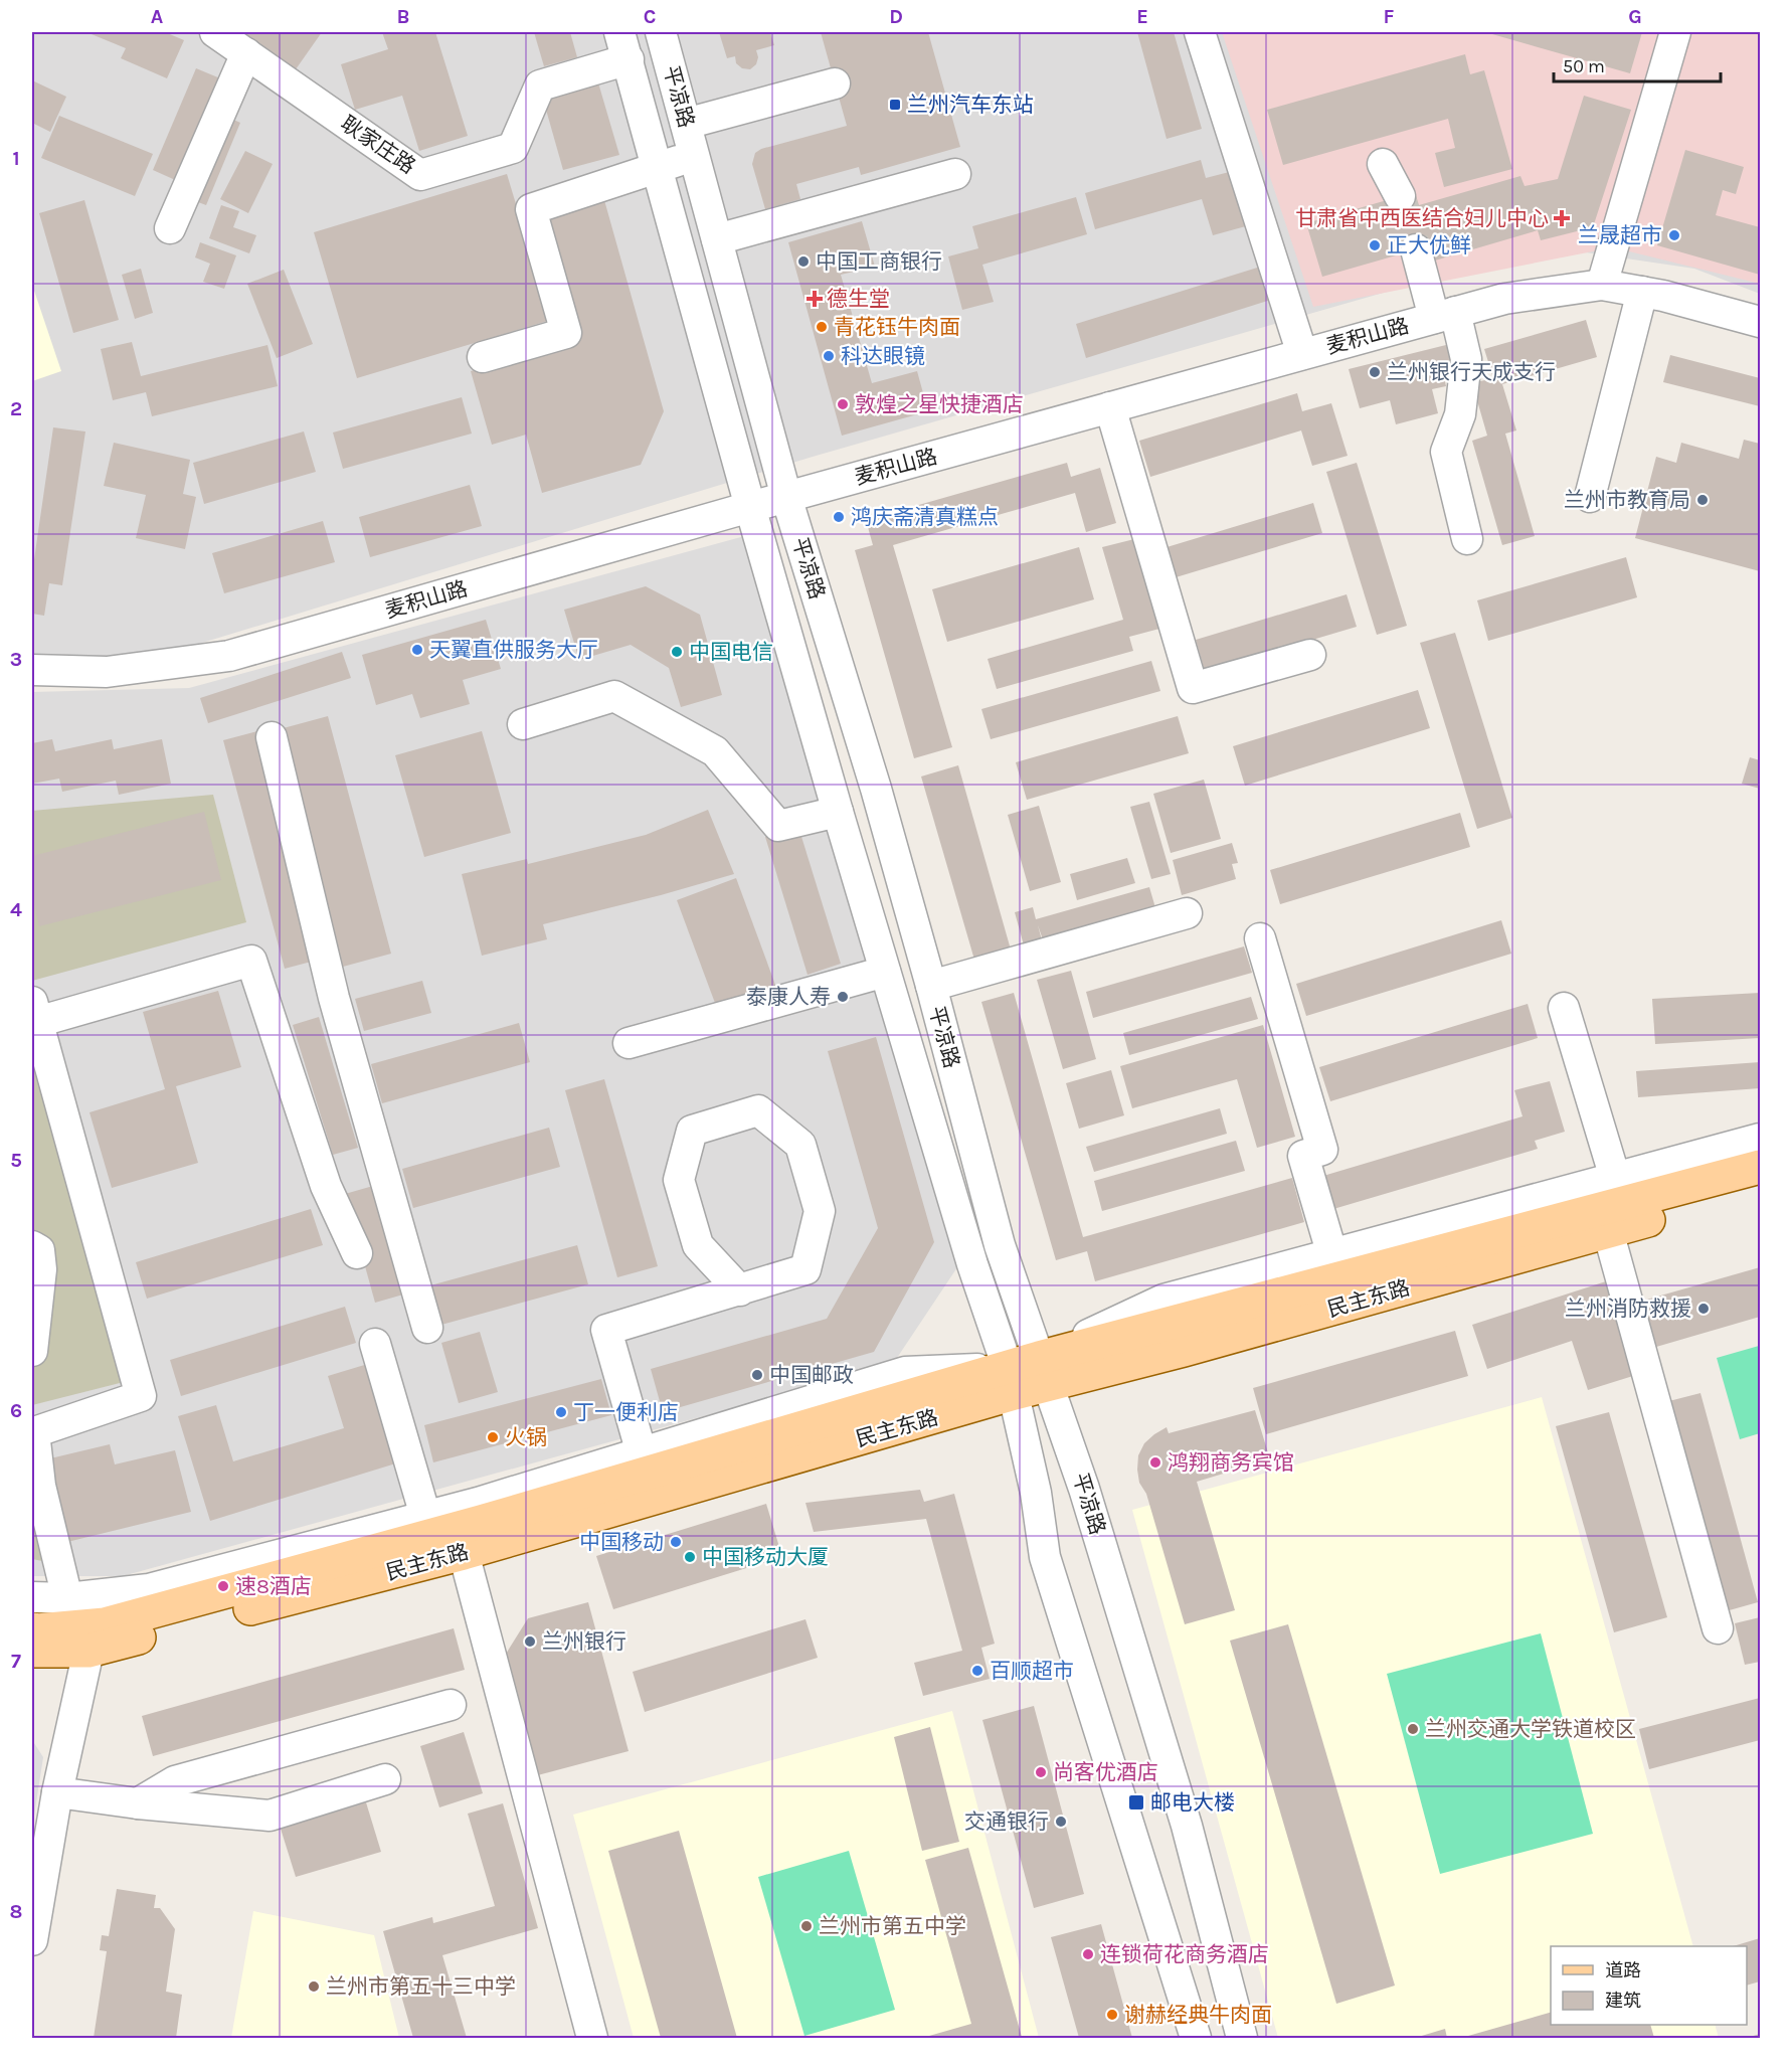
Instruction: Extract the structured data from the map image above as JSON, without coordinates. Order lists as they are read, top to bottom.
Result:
{
  "streets": {
    "main road": ["民主东路"],
    "street": ["平凉路", "耿家庄路", "麦积山路"]
  },
  "crossings": [
    ["平凉路", "耿家庄路"],
    ["平凉路", "麦积山路"],
    ["平凉路", "民主东路"]
  ],
  "places": {
    "transit": ["兰州汽车东站", "邮电大楼"],
    "health": ["甘肃省中西医结合妇儿中心", "德生堂"],
    "other": [
      "兰晟超市",
      "正大优鲜",
      "中国工商银行",
      "青花钰牛肉面",
      "科达眼镜",
      "兰州银行天成支行",
      "敦煌之星快捷酒店",
      "兰州市教育局",
      "鸿庆斋清真糕点",
      "天翼直供服务大厅",
      "中国电信",
      "泰康人寿",
      "兰州消防救援",
      "中国邮政",
      "丁一便利店",
      "火锅",
      "鸿翔商务宾馆",
      "中国移动",
      "中国移动大厦",
      "速8酒店",
      "兰州银行",
      "百顺超市",
      "兰州交通大学铁道校区",
      "尚客优酒店",
      "交通银行",
      "兰州市第五中学",
      "连锁荷花商务酒店",
      "兰州市第五十三中学",
      "谢赫经典牛肉面"
    ]
  },
  "legend": ["道路", "建筑"],
  "scale_bar": "50 m",
  "grid": {
    "columns": [
      "A",
      "B",
      "C",
      "D",
      "E",
      "F",
      "G"
    ],
    "rows": [
      "1",
      "2",
      "3",
      "4",
      "5",
      "6",
      "7",
      "8"
    ]
  }
}
